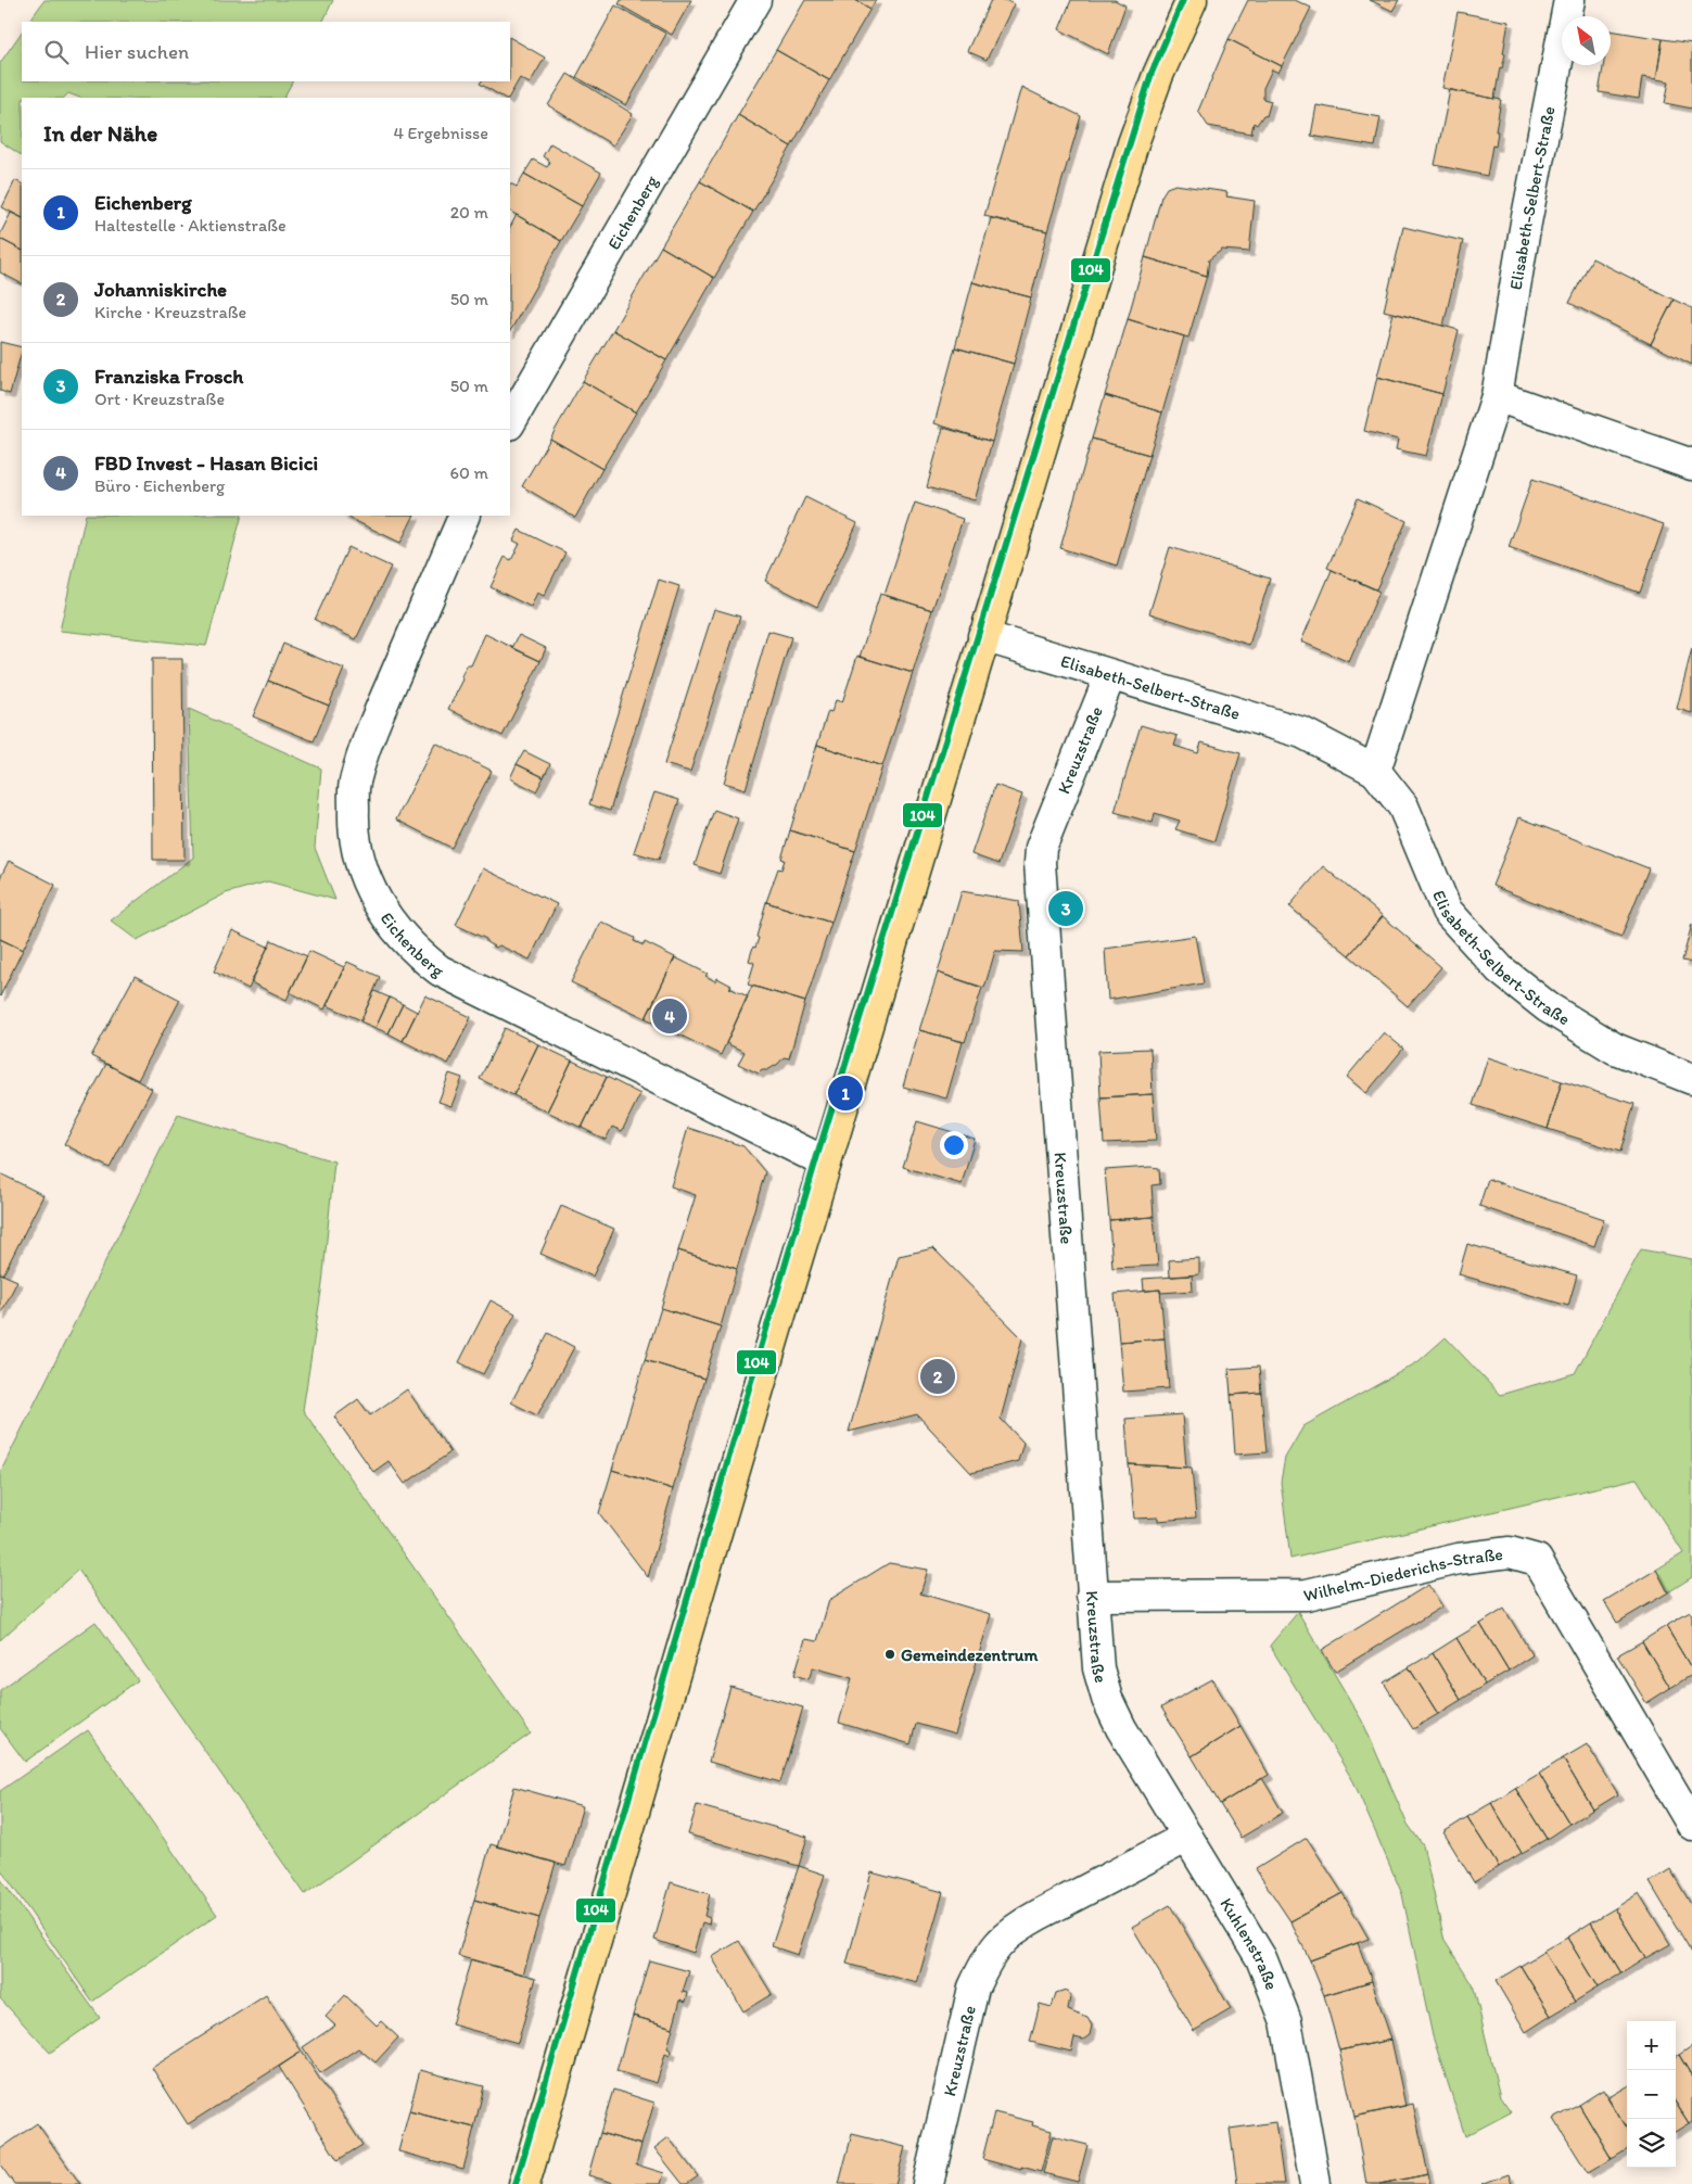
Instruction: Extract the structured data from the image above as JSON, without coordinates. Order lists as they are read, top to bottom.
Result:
{
  "streets": {
    "street": [
      "Elisabeth-Selbert-Straße",
      "Eichenberg",
      "Kreuzstraße",
      "Wilhelm-Diederichs-Straße",
      "Kuhlenstraße"
    ]
  },
  "crossings": [
    ["Elisabeth-Selbert-Straße", "Kreuzstraße"],
    ["Kreuzstraße", "Wilhelm-Diederichs-Straße"],
    ["Kreuzstraße", "Kuhlenstraße"]
  ],
  "places": ["Gemeindezentrum"],
  "lines": ["transit line 104"],
  "north": "top left",
  "page": {
    "search": "Hier suchen",
    "heading": ["In der Nähe", "4 Ergebnisse"],
    "list": [
      {
        "mark": "1",
        "name": "Eichenberg",
        "note": "Haltestelle · Aktienstraße",
        "value": "20 m"
      },
      {
        "mark": "2",
        "name": "Johanniskirche",
        "note": "Kirche · Kreuzstraße",
        "value": "50 m"
      },
      {
        "mark": "3",
        "name": "Franziska Frosch",
        "note": "Ort · Kreuzstraße",
        "value": "50 m"
      },
      {
        "mark": "4",
        "name": "FBD Invest - Hasan Bicici",
        "note": "Büro · Eichenberg",
        "value": "60 m"
      }
    ],
    "pins": [
      "3",
      "4",
      "1",
      "2"
    ],
    "map_buttons": ["+", "−"]
  }
}
